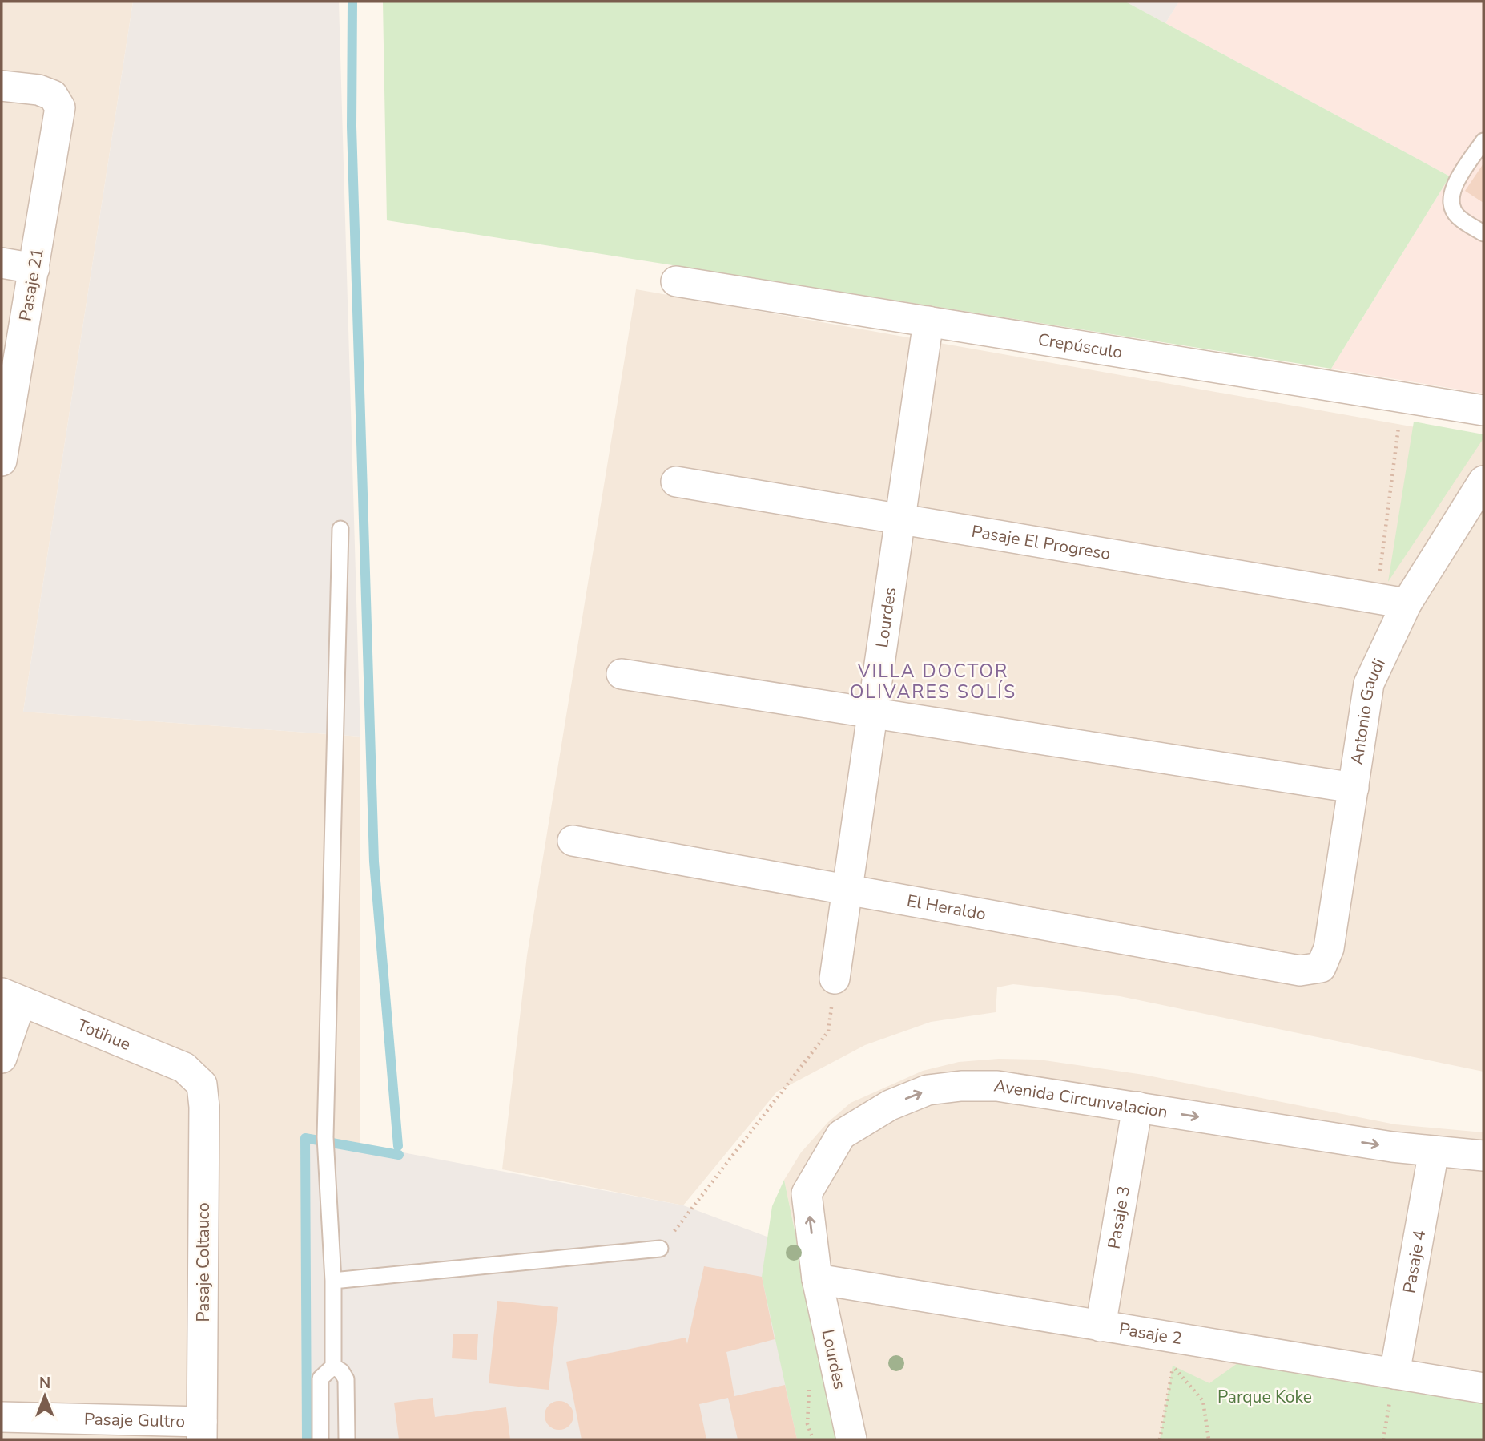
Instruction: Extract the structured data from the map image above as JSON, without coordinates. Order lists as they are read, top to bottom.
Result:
{
  "streets": {
    "street": [
      "Pasaje 21",
      "Crepúsculo",
      "Pasaje El Progreso",
      "Lourdes",
      "Antonio Gaudi",
      "El Heraldo",
      "Totihue",
      "Avenida Circunvalacion",
      "Pasaje 3",
      "Pasaje Coltauco",
      "Pasaje 4",
      "Pasaje 2",
      "Pasaje Gultro"
    ]
  },
  "crossings": [
    ["Crepúsculo", "Lourdes"],
    ["Pasaje El Progreso", "Lourdes"],
    ["Pasaje El Progreso", "Antonio Gaudi"],
    ["Lourdes", "El Heraldo"],
    ["Lourdes", "Avenida Circunvalacion"],
    ["Lourdes", "Pasaje 2"],
    ["Antonio Gaudi", "El Heraldo"],
    ["Totihue", "Pasaje Coltauco"],
    ["Avenida Circunvalacion", "Pasaje 3"],
    ["Avenida Circunvalacion", "Pasaje 4"],
    ["Avenida Circunvalacion", "Pasaje 2"],
    ["Pasaje 3", "Pasaje 2"],
    ["Pasaje Coltauco", "Pasaje Gultro"],
    ["Pasaje 4", "Pasaje 2"]
  ],
  "one_way": ["Avenida Circunvalacion"],
  "districts": ["VILLA DOCTOR OLIVARES SOLÍS"],
  "parks": ["Parque Koke"],
  "north": "top"
}
